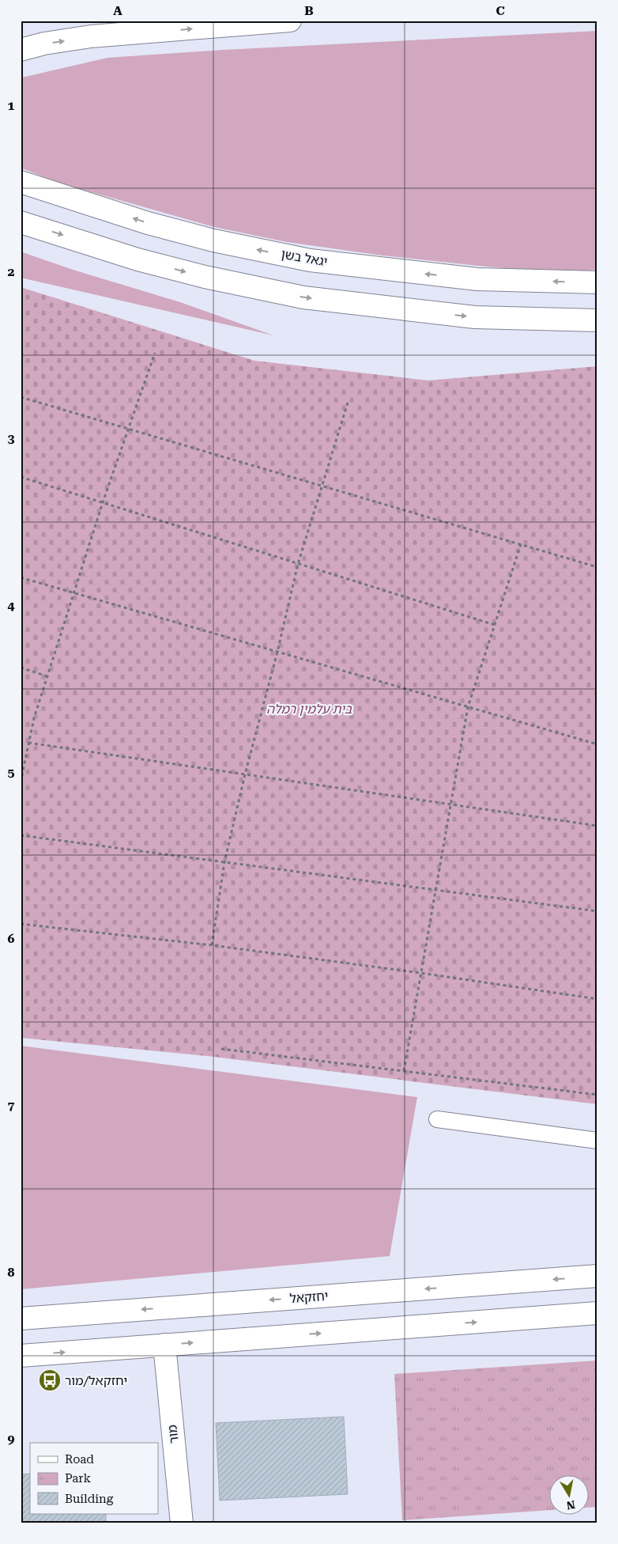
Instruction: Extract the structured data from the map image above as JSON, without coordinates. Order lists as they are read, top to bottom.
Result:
{
  "streets": {
    "main road": ["יגאל בשן", "יחזקאל", "מור"]
  },
  "parks": ["בית עלמין רמלה"],
  "places": {
    "bus stop": ["יחזקאל/מור"]
  },
  "legend": ["Road", "Park", "Building"],
  "north": "bottom",
  "grid": {
    "columns": ["A", "B", "C"],
    "rows": [
      "1",
      "2",
      "3",
      "4",
      "5",
      "6",
      "7",
      "8",
      "9"
    ]
  }
}
